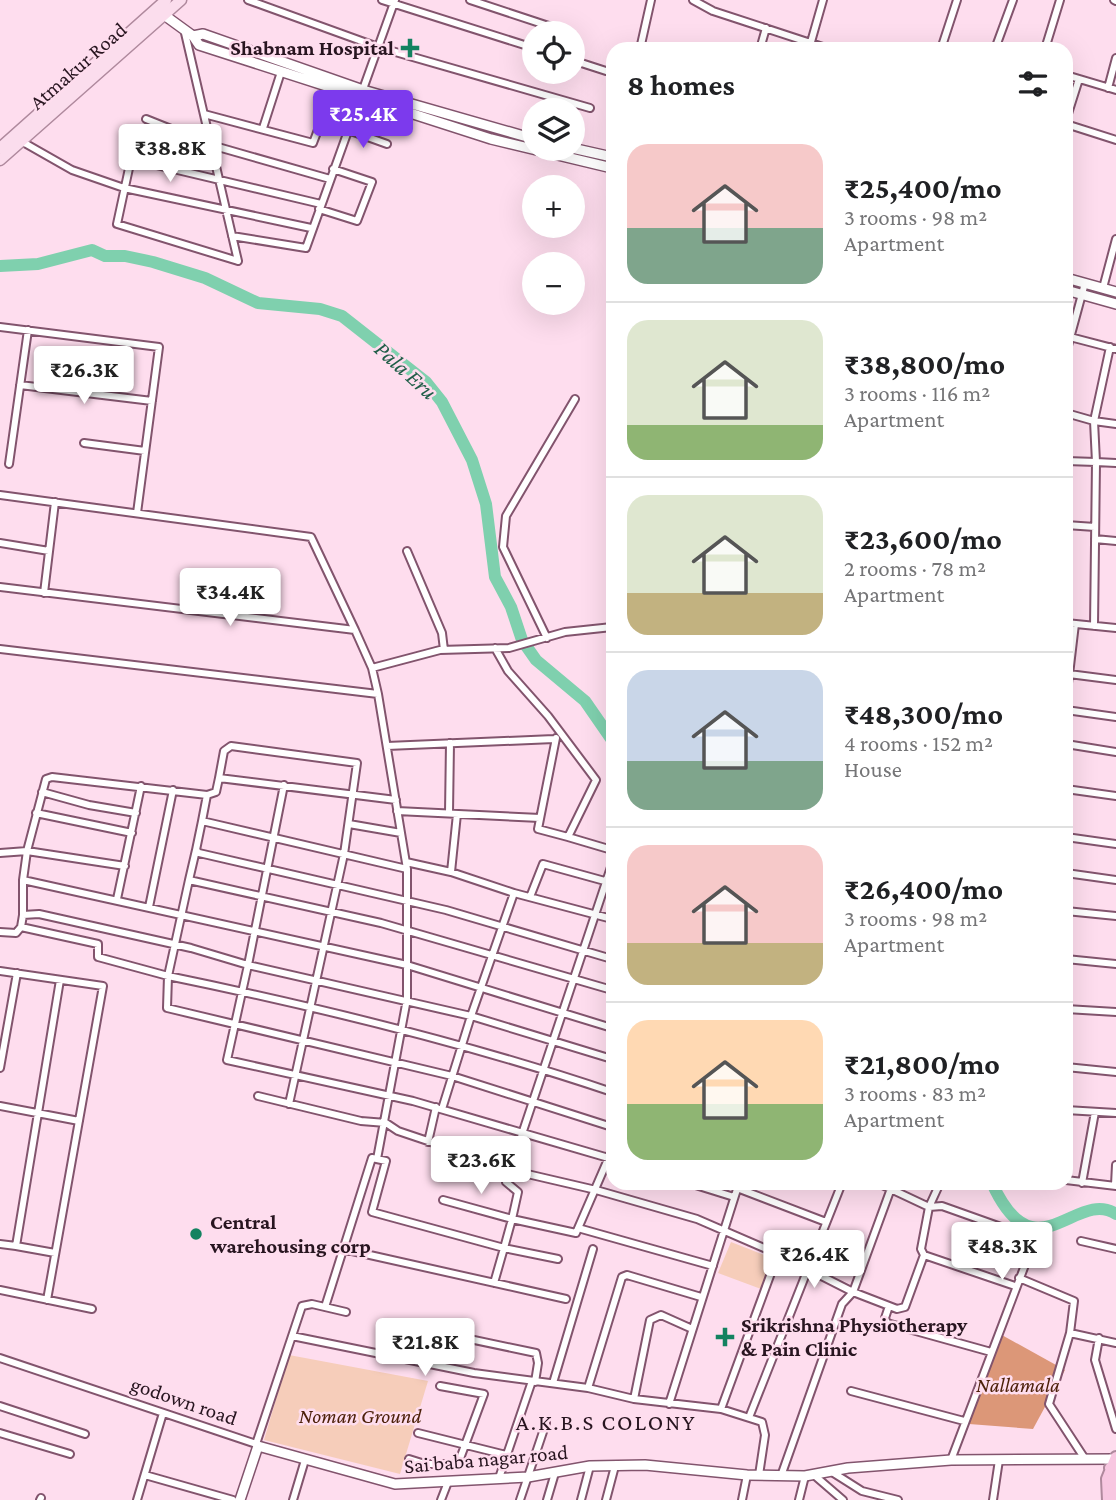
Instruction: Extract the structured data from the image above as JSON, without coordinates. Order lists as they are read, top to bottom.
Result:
{
  "streets": {
    "main road": ["Atmakur Road"],
    "street": ["godown road", "Sai baba nagar road"]
  },
  "crossings": [
    ["godown road", "Sai baba nagar road"]
  ],
  "districts": ["A.K.B.S COLONY"],
  "water": ["Pala Eru"],
  "parks": ["Nallamala", "Noman Ground"],
  "places": {
    "health": ["Shabnam Hospital", "Srikrishna Physiotherapy & Pain Clinic"],
    "other": ["Central warehousing corp"]
  },
  "page": {
    "map_buttons": ["+", "−"],
    "heading": "8 homes",
    "price": [
      "₹25.4K",
      "₹38.8K",
      "₹26.3K",
      "₹34.4K",
      "₹23.6K",
      "₹48.3K",
      "₹26.4K",
      "₹21.8K"
    ],
    "list": [
      {
        "name": "₹25,400/mo",
        "note": "3 rooms · 98 m² · Apartment"
      },
      {
        "name": "₹38,800/mo",
        "note": "3 rooms · 116 m² · Apartment"
      },
      {
        "name": "₹23,600/mo",
        "note": "2 rooms · 78 m² · Apartment"
      },
      {
        "name": "₹48,300/mo",
        "note": "4 rooms · 152 m² · House"
      },
      {
        "name": "₹26,400/mo",
        "note": "3 rooms · 98 m² · Apartment"
      },
      {
        "name": "₹21,800/mo",
        "note": "3 rooms · 83 m² · Apartment"
      }
    ]
  }
}
